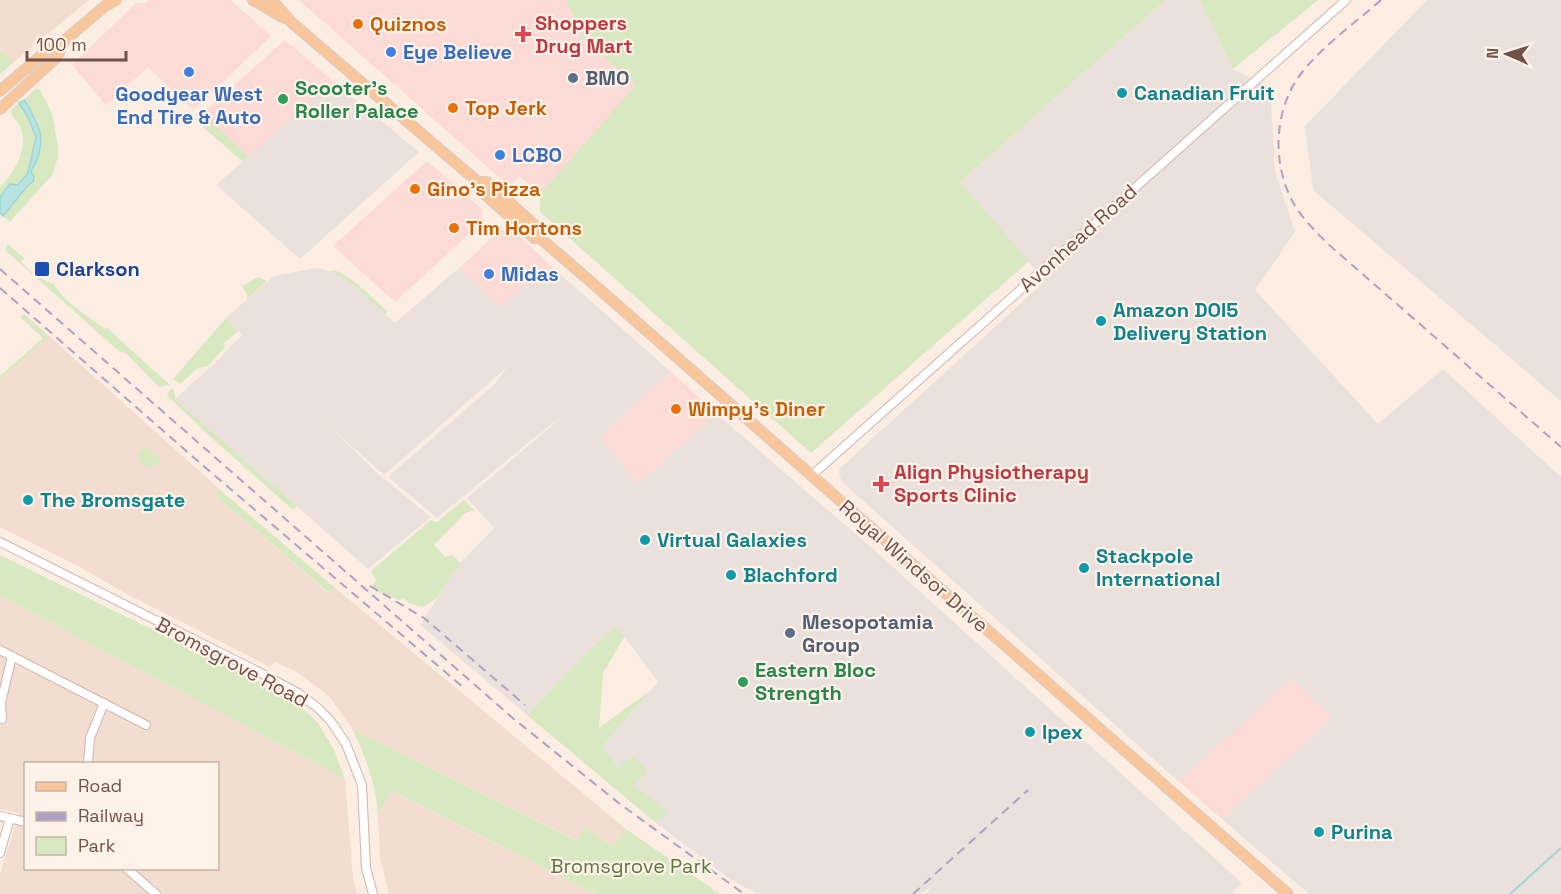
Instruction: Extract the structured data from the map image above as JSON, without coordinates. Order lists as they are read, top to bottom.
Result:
{
  "streets": {
    "main road": ["Royal Windsor Drive"],
    "street": ["Avonhead Road", "Bromsgrove Road"]
  },
  "crossings": [
    ["Avonhead Road", "Royal Windsor Drive"]
  ],
  "parks": ["Bromsgrove Park"],
  "places": {
    "other": [
      "Quiznos",
      "Eye Believe",
      "Goodyear West End Tire & Auto",
      "BMO",
      "Canadian Fruit",
      "Scooter's Roller Palace",
      "Top Jerk",
      "LCBO",
      "Gino's Pizza",
      "Tim Hortons",
      "Midas",
      "Amazon DOI5 Delivery Station",
      "Wimpy's Diner",
      "The Bromsgate",
      "Virtual Galaxies",
      "Stackpole International",
      "Blachford",
      "Mesopotamia Group",
      "Eastern Bloc Strength",
      "Ipex",
      "Purina"
    ],
    "health": ["Shoppers Drug Mart", "Align Physiotherapy Sports Clinic"],
    "transit": ["Clarkson"]
  },
  "legend": ["Road", "Railway", "Park"],
  "scale_bar": "100 m",
  "north": "left"
}
